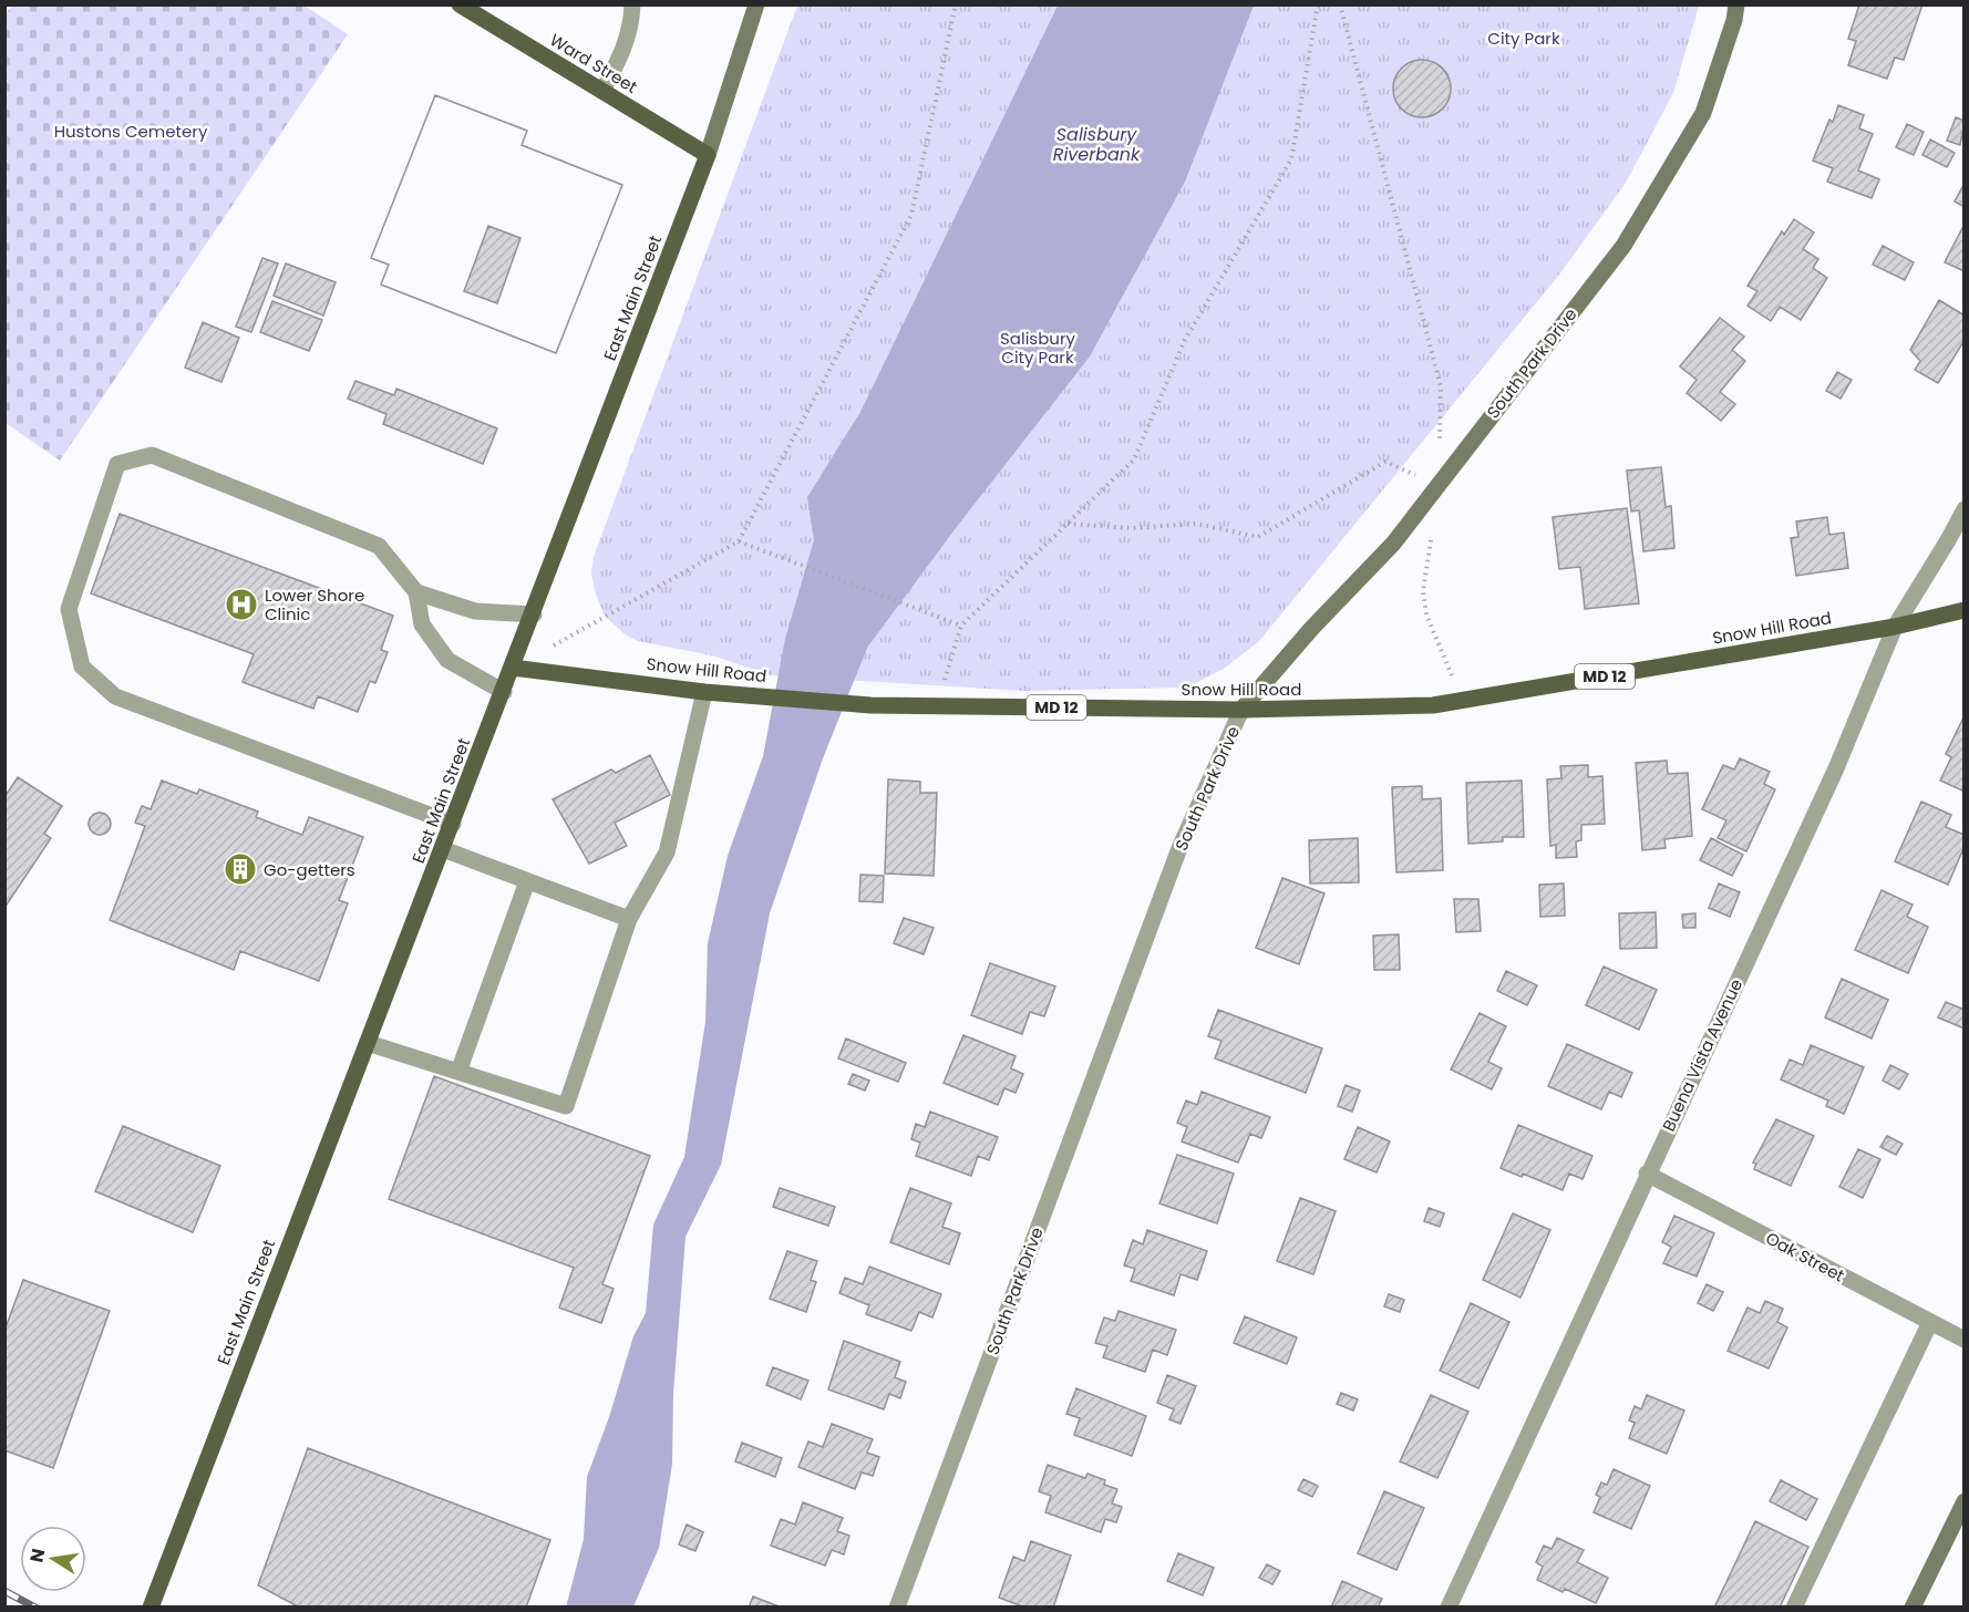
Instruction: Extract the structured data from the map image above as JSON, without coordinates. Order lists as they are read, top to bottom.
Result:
{
  "streets": {
    "main road": [
      "Ward Street",
      "East Main Street",
      "Snow Hill Road",
      "MD 12"
    ],
    "street": ["South Park Drive", "Buena Vista Avenue", "Oak Street"]
  },
  "crossings": [
    ["Ward Street", "East Main Street"],
    ["East Main Street", "Snow Hill Road"],
    ["South Park Drive", "Snow Hill Road"],
    ["Snow Hill Road", "Buena Vista Avenue"],
    ["Buena Vista Avenue", "Oak Street"]
  ],
  "water": ["Salisbury Riverbank"],
  "parks": ["City Park", "Hustons Cemetery", "Salisbury City Park"],
  "places": {
    "hospital": ["Lower Shore Clinic"],
    "building": ["Go-getters"]
  },
  "north": "left"
}
